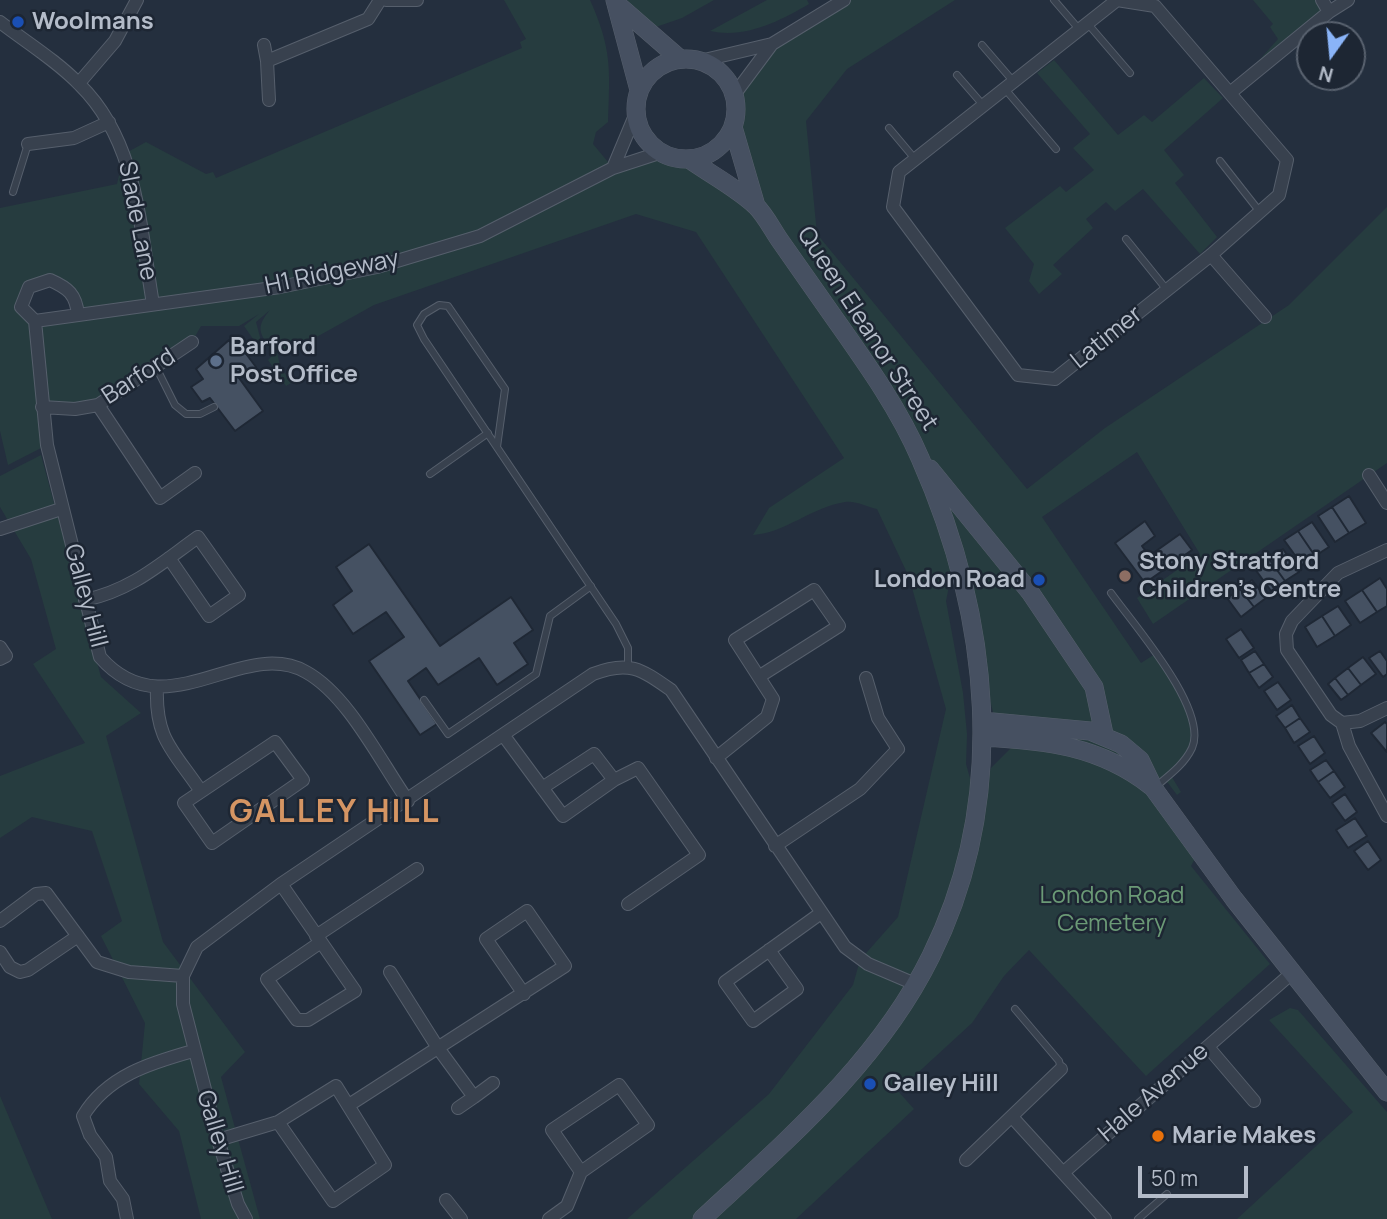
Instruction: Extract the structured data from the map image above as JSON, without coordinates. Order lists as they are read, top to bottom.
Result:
{
  "streets": {
    "street": [
      "Slade Lane",
      "H1 Ridgeway",
      "Queen Eleanor Street",
      "Latimer",
      "Barford",
      "Galley Hill",
      "Hale Avenue"
    ]
  },
  "crossings": [
    ["Slade Lane", "H1 Ridgeway"],
    ["H1 Ridgeway", "Queen Eleanor Street"],
    ["H1 Ridgeway", "Galley Hill"],
    ["Barford", "Galley Hill"]
  ],
  "districts": ["GALLEY HILL"],
  "parks": ["London Road Cemetery"],
  "places": [
    "Woolmans",
    "Barford Post Office",
    "Stony Stratford Children’s Centre",
    "London Road",
    "Galley Hill",
    "Marie Makes"
  ],
  "scale_bar": "50 m",
  "north": "bottom"
}
